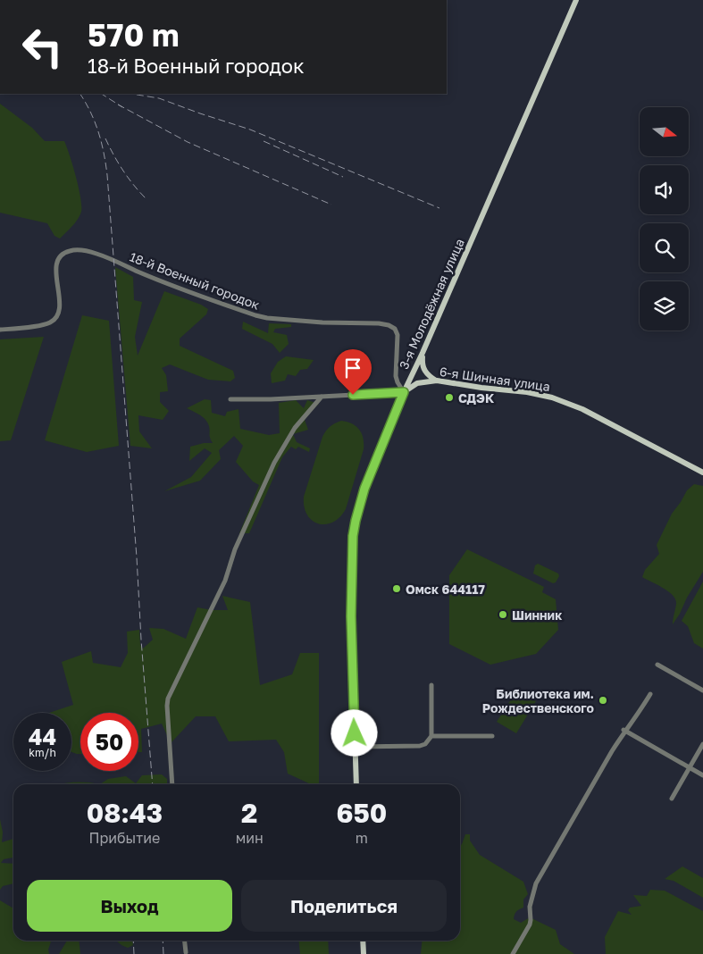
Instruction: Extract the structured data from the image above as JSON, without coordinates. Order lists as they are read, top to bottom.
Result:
{
  "streets": {
    "main road": ["3-я Молодёжная улица", "6-я Шинная улица"],
    "street": ["18-й Военный городок"]
  },
  "crossings": [
    ["18-й Военный городок", "3-я Молодёжная улица"],
    ["18-й Военный городок", "6-я Шинная улица"],
    ["3-я Молодёжная улица", "6-я Шинная улица"]
  ],
  "places": [
    "СДЭК",
    "Омск 644117",
    "Шинник",
    "Библиотека им. Рождественского"
  ],
  "north": "right",
  "page": {
    "turn": ["570 m", "18-й Военный городок"],
    "speed": "44 km/h",
    "limit": "50",
    "eta": [
      "08:43",
      "Прибытие",
      "2",
      "мин",
      "650",
      "m"
    ],
    "buttons": ["Выход", "Поделиться"]
  }
}
